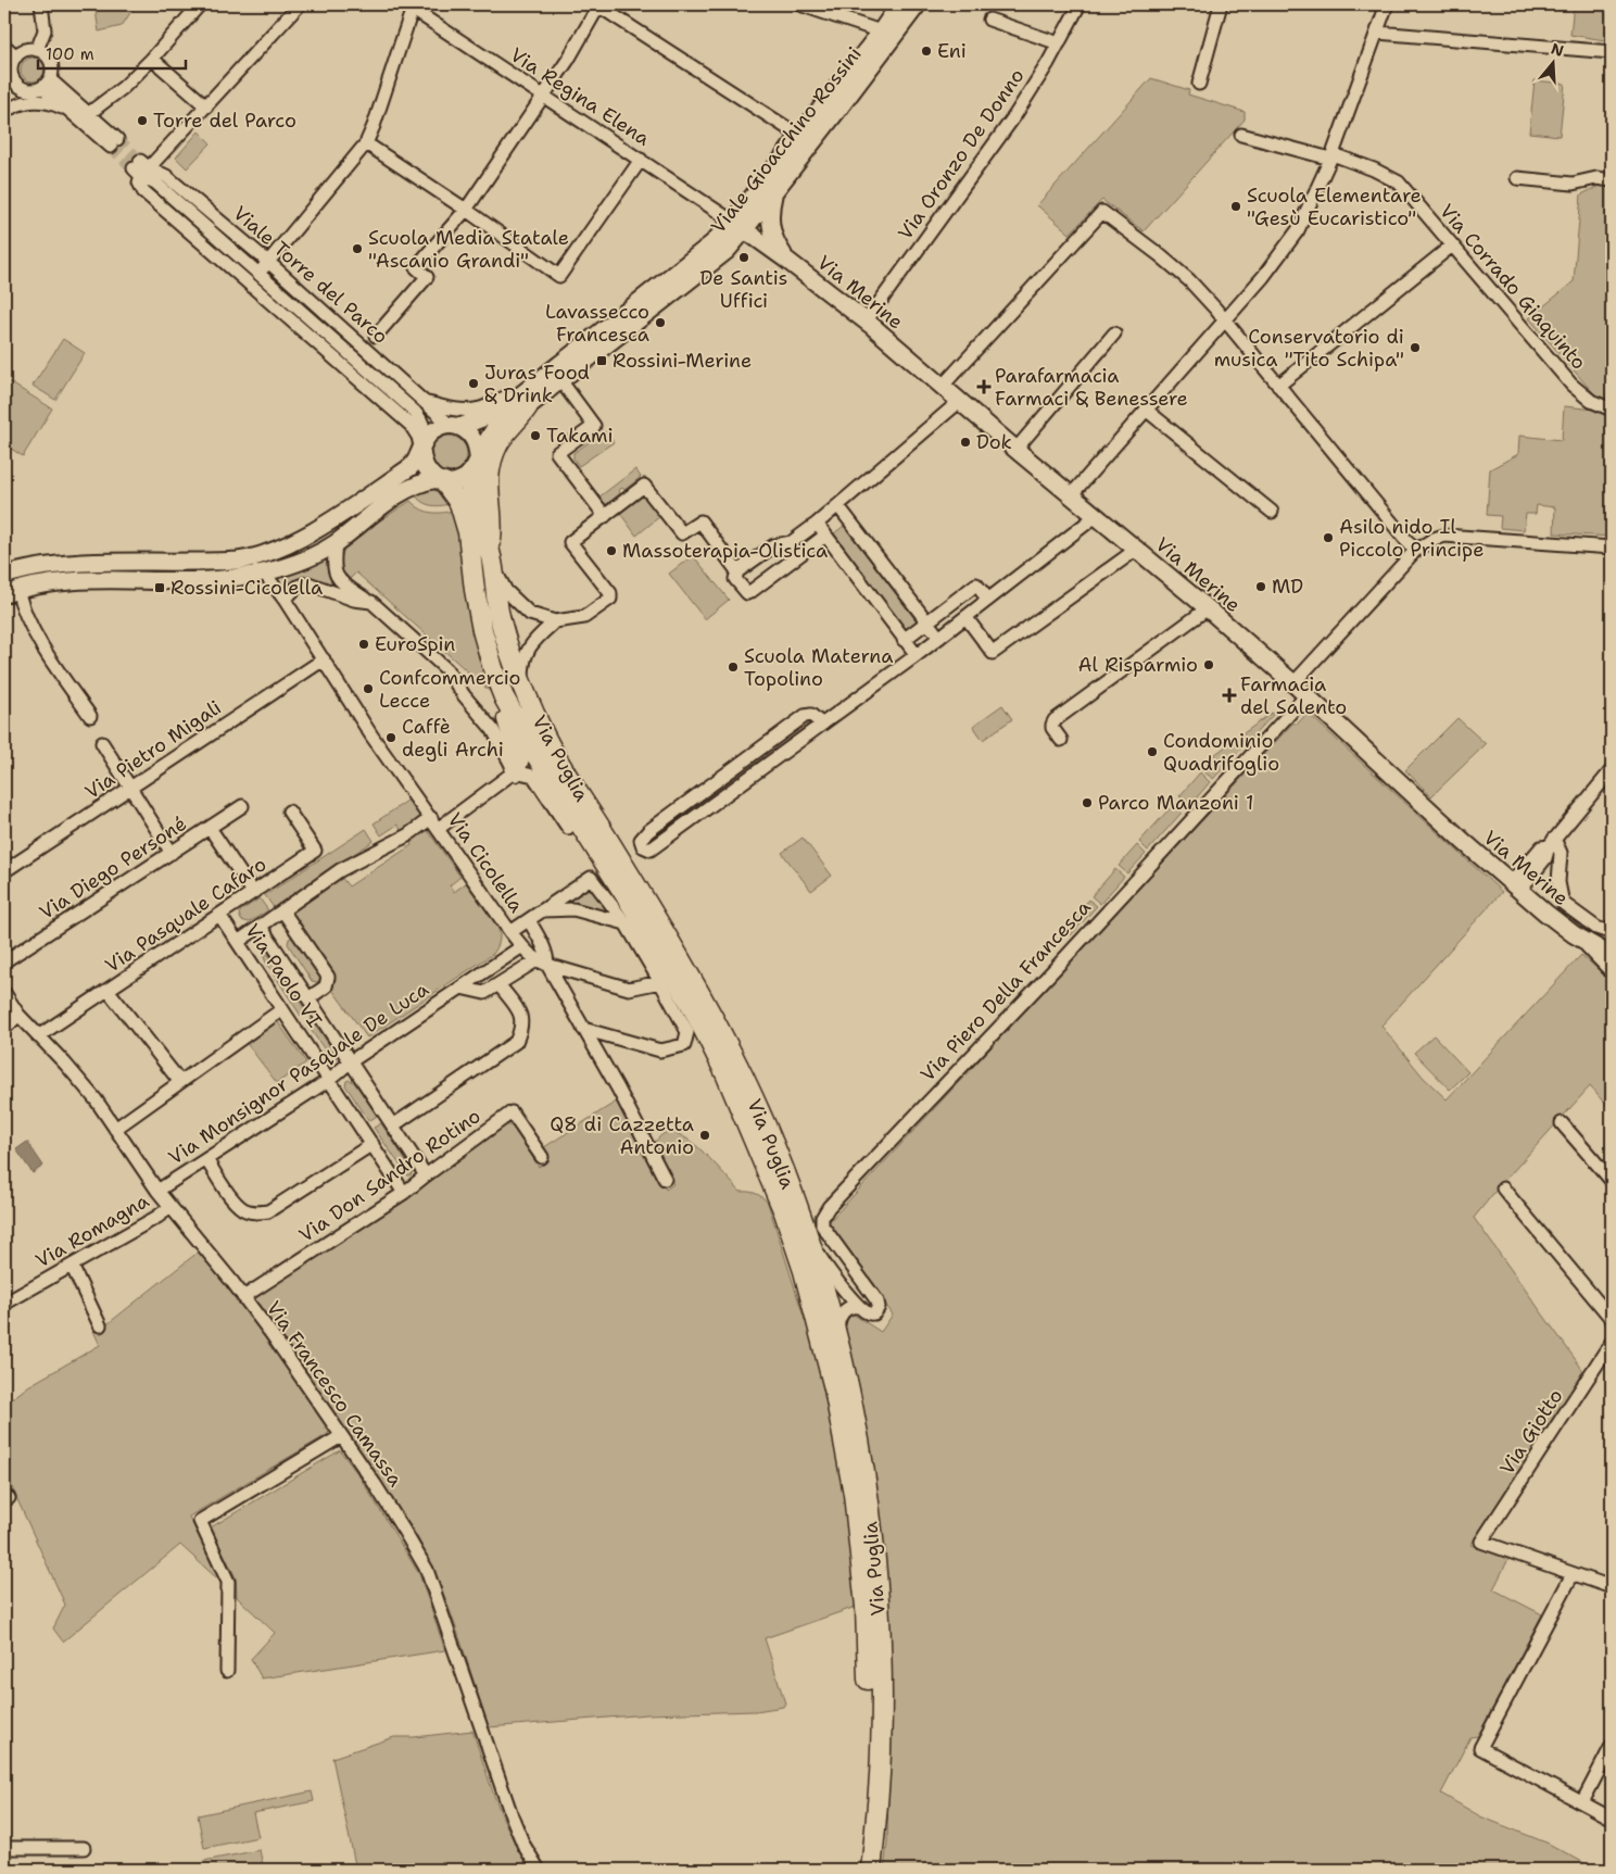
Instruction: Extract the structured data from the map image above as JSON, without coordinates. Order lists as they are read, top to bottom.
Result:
{
  "streets": {
    "highway": ["Via Puglia"],
    "main road": ["Viale Gioacchino Rossini", "Via Merine"],
    "street": [
      "Via Regina Elena",
      "Via Oronzo De Donno",
      "Viale Torre del Parco",
      "Via Corrado Giaquinto",
      "Via Pietro Migali",
      "Via Cicolella",
      "Via Diego Personé",
      "Via Pasquale Cafaro",
      "Via Paolo VI",
      "Via Piero Della Francesca",
      "Via Monsignor Pasquale De Luca",
      "Via Don Sandro Rotino",
      "Via Romagna",
      "Via Francesco Camassa",
      "Via Giotto"
    ]
  },
  "crossings": [
    ["Via Regina Elena", "Viale Gioacchino Rossini"],
    ["Via Regina Elena", "Via Merine"],
    ["Viale Gioacchino Rossini", "Viale Torre del Parco"],
    ["Viale Gioacchino Rossini", "Via Merine"],
    ["Viale Gioacchino Rossini", "Via Puglia"],
    ["Via Oronzo De Donno", "Via Merine"],
    ["Viale Torre del Parco", "Via Puglia"],
    ["Via Merine", "Via Piero Della Francesca"],
    ["Via Pietro Migali", "Via Cicolella"],
    ["Via Puglia", "Via Piero Della Francesca"],
    ["Via Cicolella", "Via Monsignor Pasquale De Luca"],
    ["Via Pasquale Cafaro", "Via Paolo VI"],
    ["Via Pasquale Cafaro", "Via Francesco Camassa"],
    ["Via Paolo VI", "Via Monsignor Pasquale De Luca"],
    ["Via Paolo VI", "Via Don Sandro Rotino"],
    ["Via Monsignor Pasquale De Luca", "Via Francesco Camassa"],
    ["Via Don Sandro Rotino", "Via Francesco Camassa"],
    ["Via Romagna", "Via Francesco Camassa"]
  ],
  "places": {
    "other": [
      "Eni",
      "Torre del Parco",
      "Scuola Elementare \"Gesù Eucaristico\"",
      "Scuola Media Statale \"Ascanio Grandi\"",
      "De Santis Uffici",
      "Lavassecco Francesca",
      "Conservatorio di musica \"Tito Schipa\"",
      "Juras Food & Drink",
      "Takami",
      "Dok",
      "Asilo nido Il Piccolo Principe",
      "Massoterapia-Olistica",
      "MD",
      "EuroSpin",
      "Al Risparmio",
      "Scuola Materna Topolino",
      "Confcommercio Lecce",
      "Caffè degli Archi",
      "Condominio Quadrifoglio",
      "Parco Manzoni 1",
      "Q8 di Cazzetta Antonio"
    ],
    "transit": ["Rossini-Merine", "Rossini-Cicolella"],
    "health": ["Parafarmacia Farmaci & Benessere", "Farmacia del Salento"]
  },
  "scale_bar": "100 m",
  "north": "top"
}
